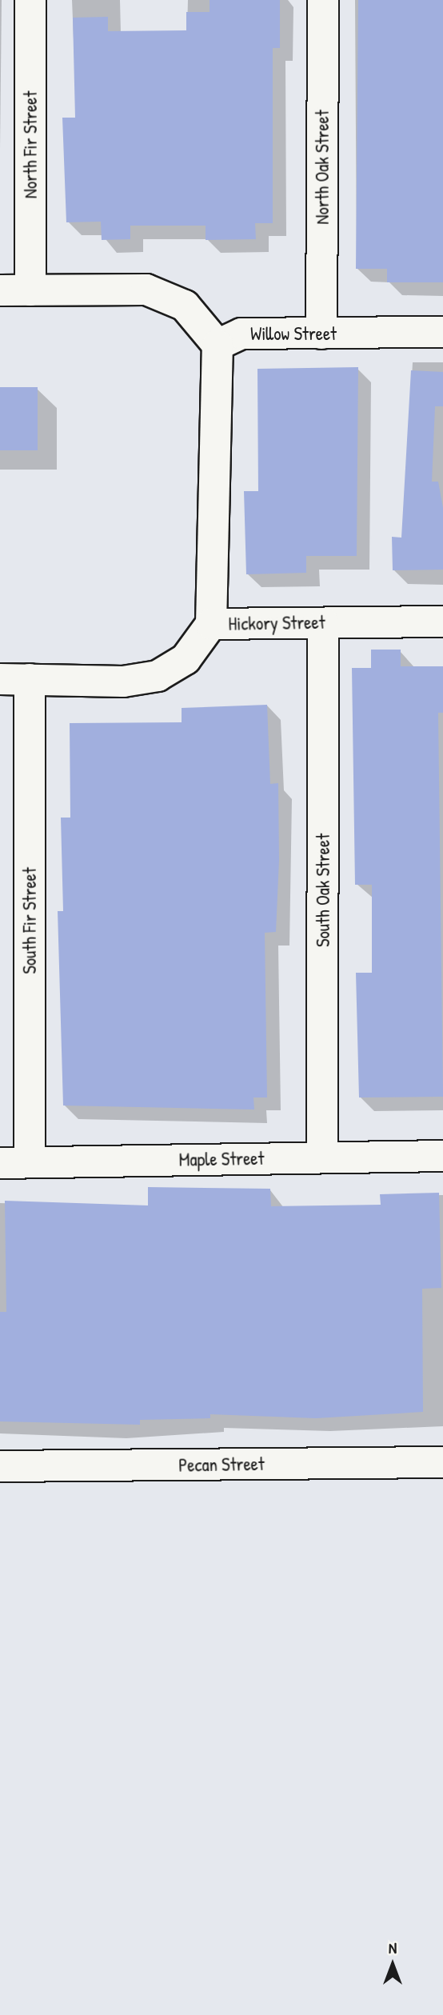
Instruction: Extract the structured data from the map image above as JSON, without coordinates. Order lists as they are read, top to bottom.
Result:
{
  "streets": {
    "street": [
      "North Fir Street",
      "North Oak Street",
      "Willow Street",
      "Hickory Street",
      "South Oak Street",
      "South Fir Street",
      "Maple Street",
      "Pecan Street"
    ]
  },
  "crossings": [
    ["North Oak Street", "Willow Street"],
    ["Hickory Street", "South Oak Street"],
    ["Hickory Street", "South Fir Street"],
    ["South Oak Street", "Maple Street"],
    ["South Fir Street", "Maple Street"]
  ],
  "north": "top"
}
